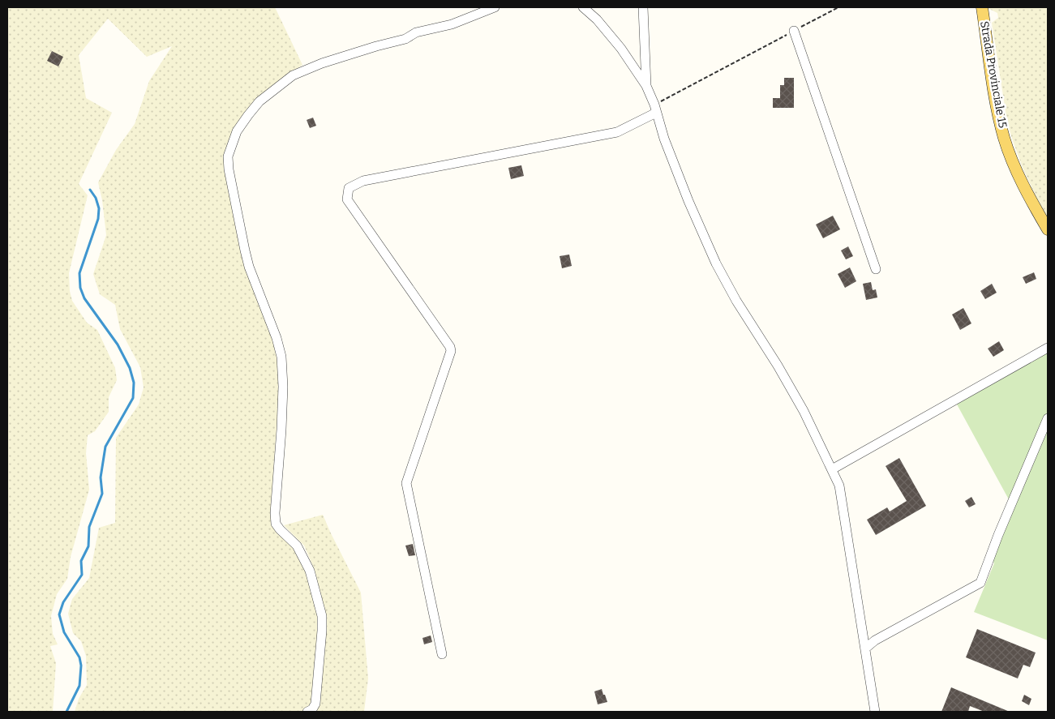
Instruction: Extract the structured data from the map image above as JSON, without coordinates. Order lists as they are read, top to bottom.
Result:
{
  "streets": {
    "main road": ["Strada Provinciale 15"]
  }
}
